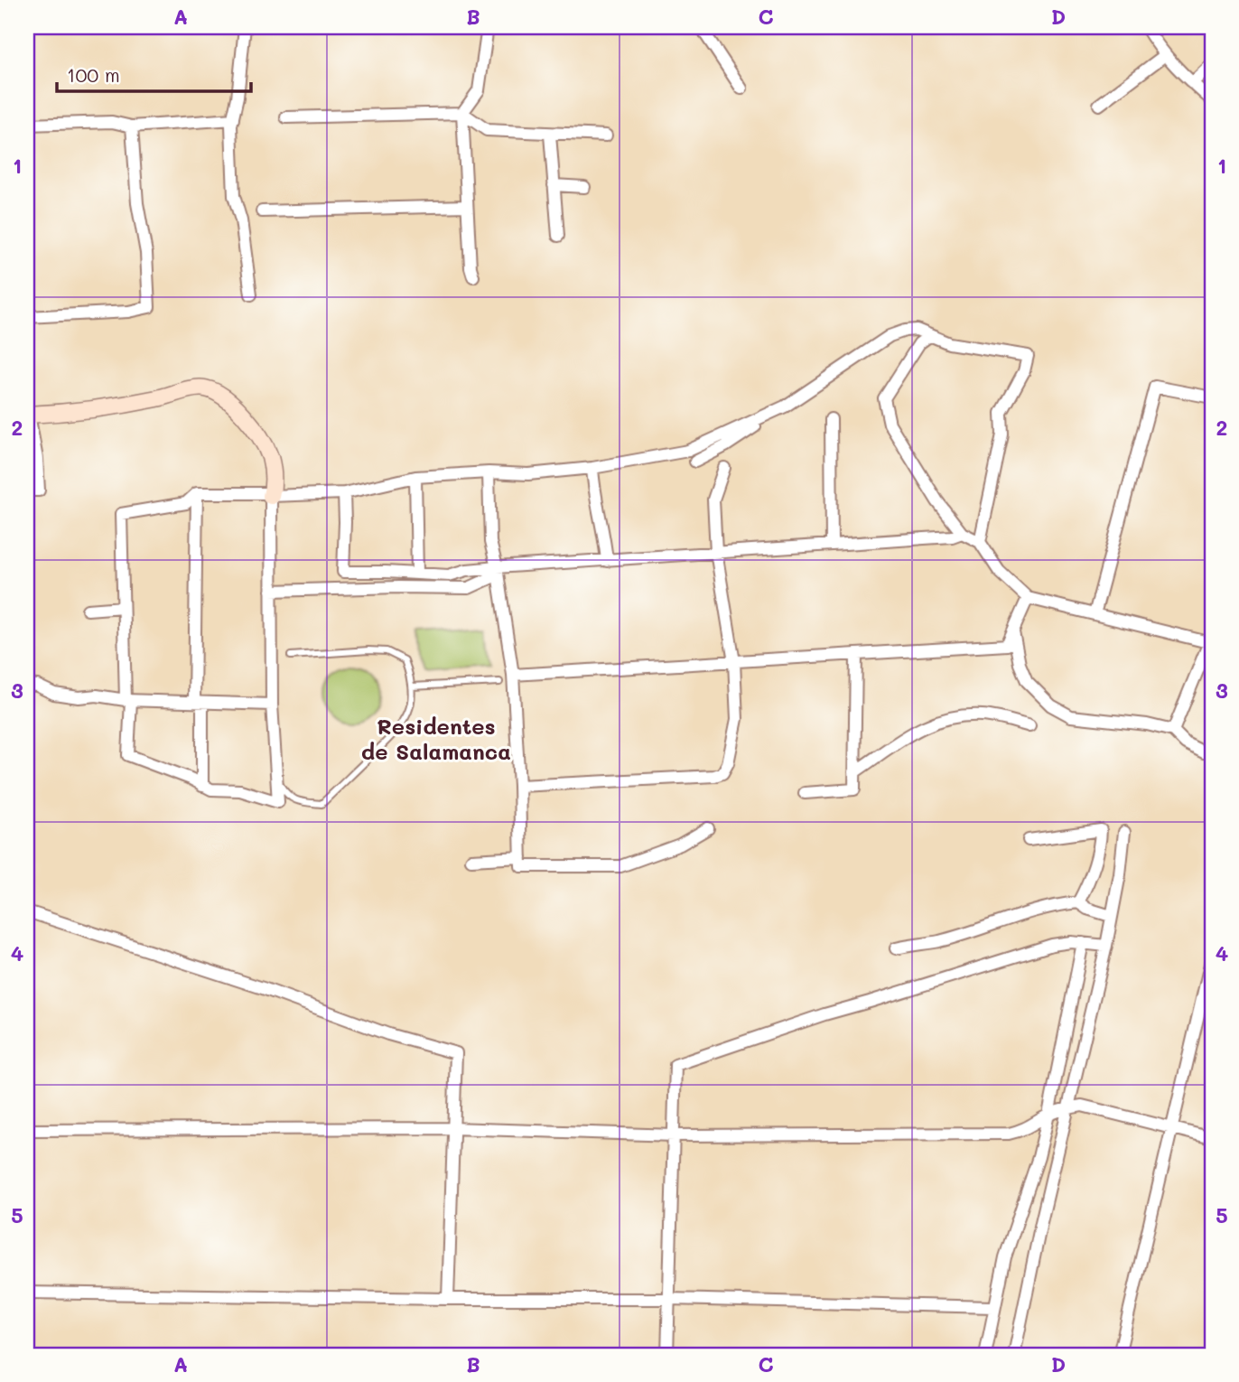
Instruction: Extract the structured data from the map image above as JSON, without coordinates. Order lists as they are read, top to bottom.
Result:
{
  "districts": ["Residentes de Salamanca"],
  "scale_bar": "100 m",
  "grid": {
    "columns": [
      "A",
      "B",
      "C",
      "D"
    ],
    "rows": [
      "1",
      "2",
      "3",
      "4",
      "5"
    ]
  }
}
